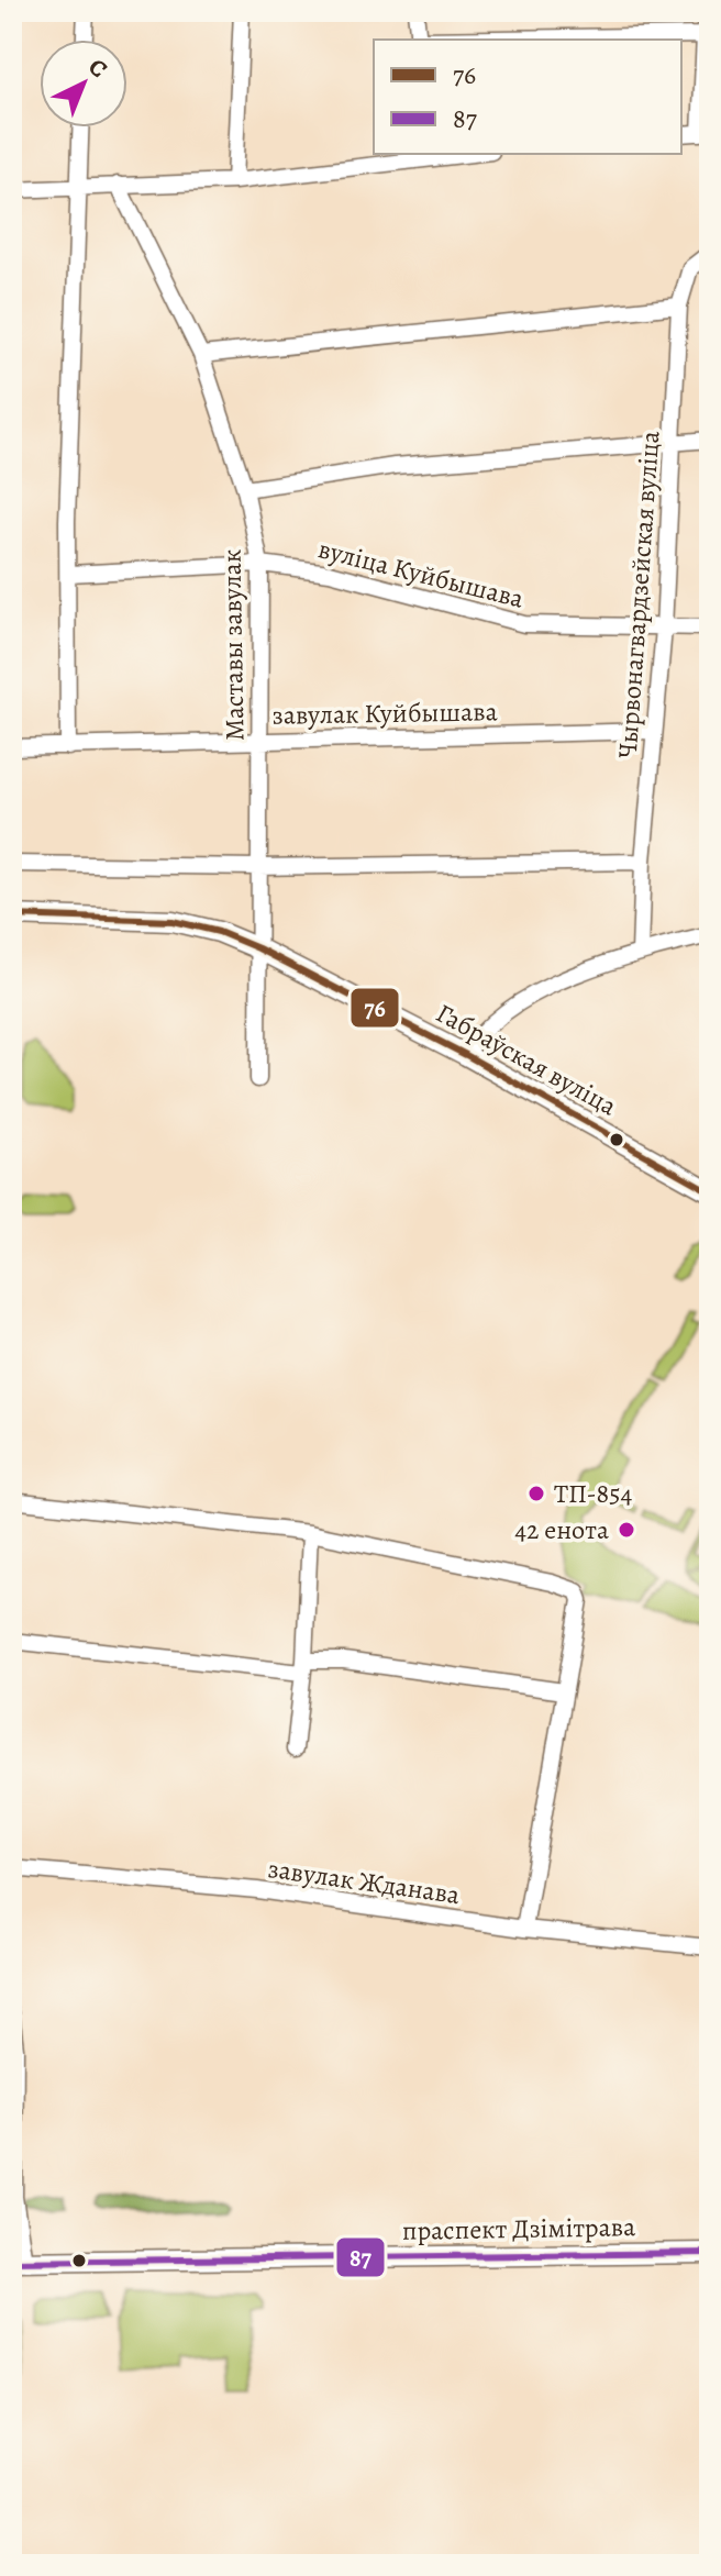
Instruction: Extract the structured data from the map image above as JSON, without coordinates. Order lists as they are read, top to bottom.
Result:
{
  "streets": {
    "main road": ["Габраўская вуліца", "праспект Дзімітрава"],
    "street": [
      "вуліца Куйбышава",
      "Чырвонагвардзейская вуліца",
      "Маставы завулак",
      "завулак Куйбышава",
      "завулак Жданава"
    ]
  },
  "crossings": [
    ["вуліца Куйбышава", "Чырвонагвардзейская вуліца"],
    ["вуліца Куйбышава", "Маставы завулак"],
    ["Чырвонагвардзейская вуліца", "завулак Куйбышава"],
    ["Маставы завулак", "завулак Куйбышава"],
    ["Маставы завулак", "Габраўская вуліца"]
  ],
  "places": ["ТП-854", "42 енота"],
  "lines": ["transit line 76", "transit line 87"],
  "legend": ["76", "87"],
  "north": "top right"
}
